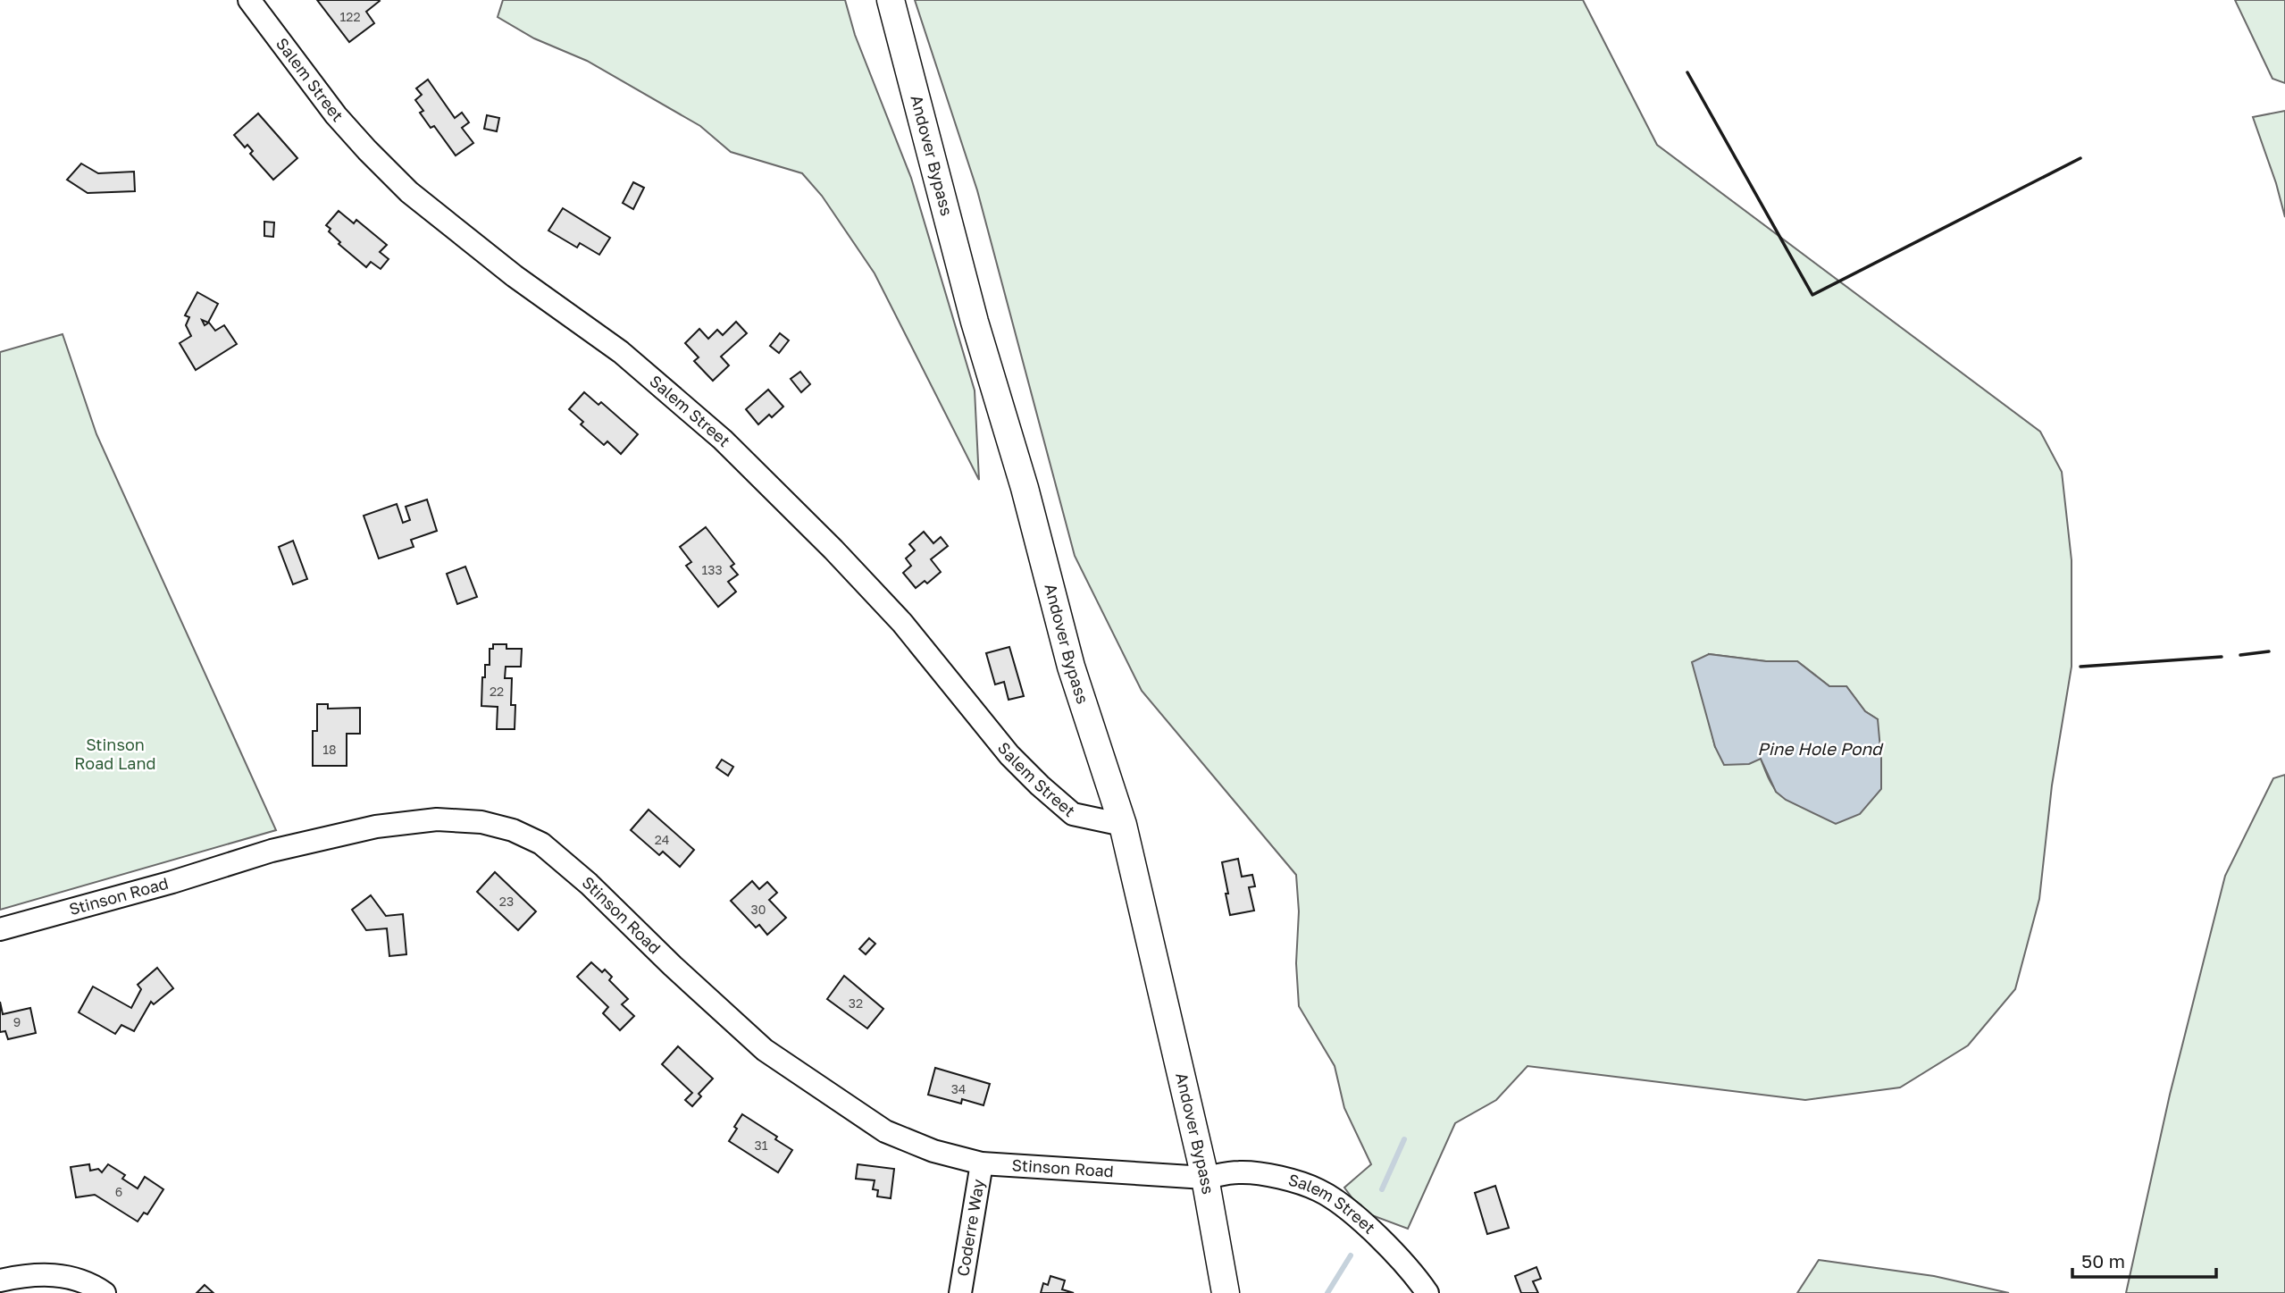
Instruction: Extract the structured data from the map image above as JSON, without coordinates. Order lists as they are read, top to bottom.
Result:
{
  "streets": {
    "main road": ["Andover Bypass"],
    "street": ["Salem Street", "Stinson Road", "Coderre Way"]
  },
  "crossings": [
    ["Salem Street", "Andover Bypass"],
    ["Salem Street", "Stinson Road"],
    ["Andover Bypass", "Stinson Road"],
    ["Stinson Road", "Coderre Way"]
  ],
  "water": ["Pine Hole Pond"],
  "parks": ["Stinson Road Land"],
  "house_numbers": [
    "122",
    "133",
    "22",
    "18",
    "24",
    "23",
    "30",
    "32",
    "9",
    "34",
    "31",
    "6"
  ],
  "scale_bar": "50 m"
}
